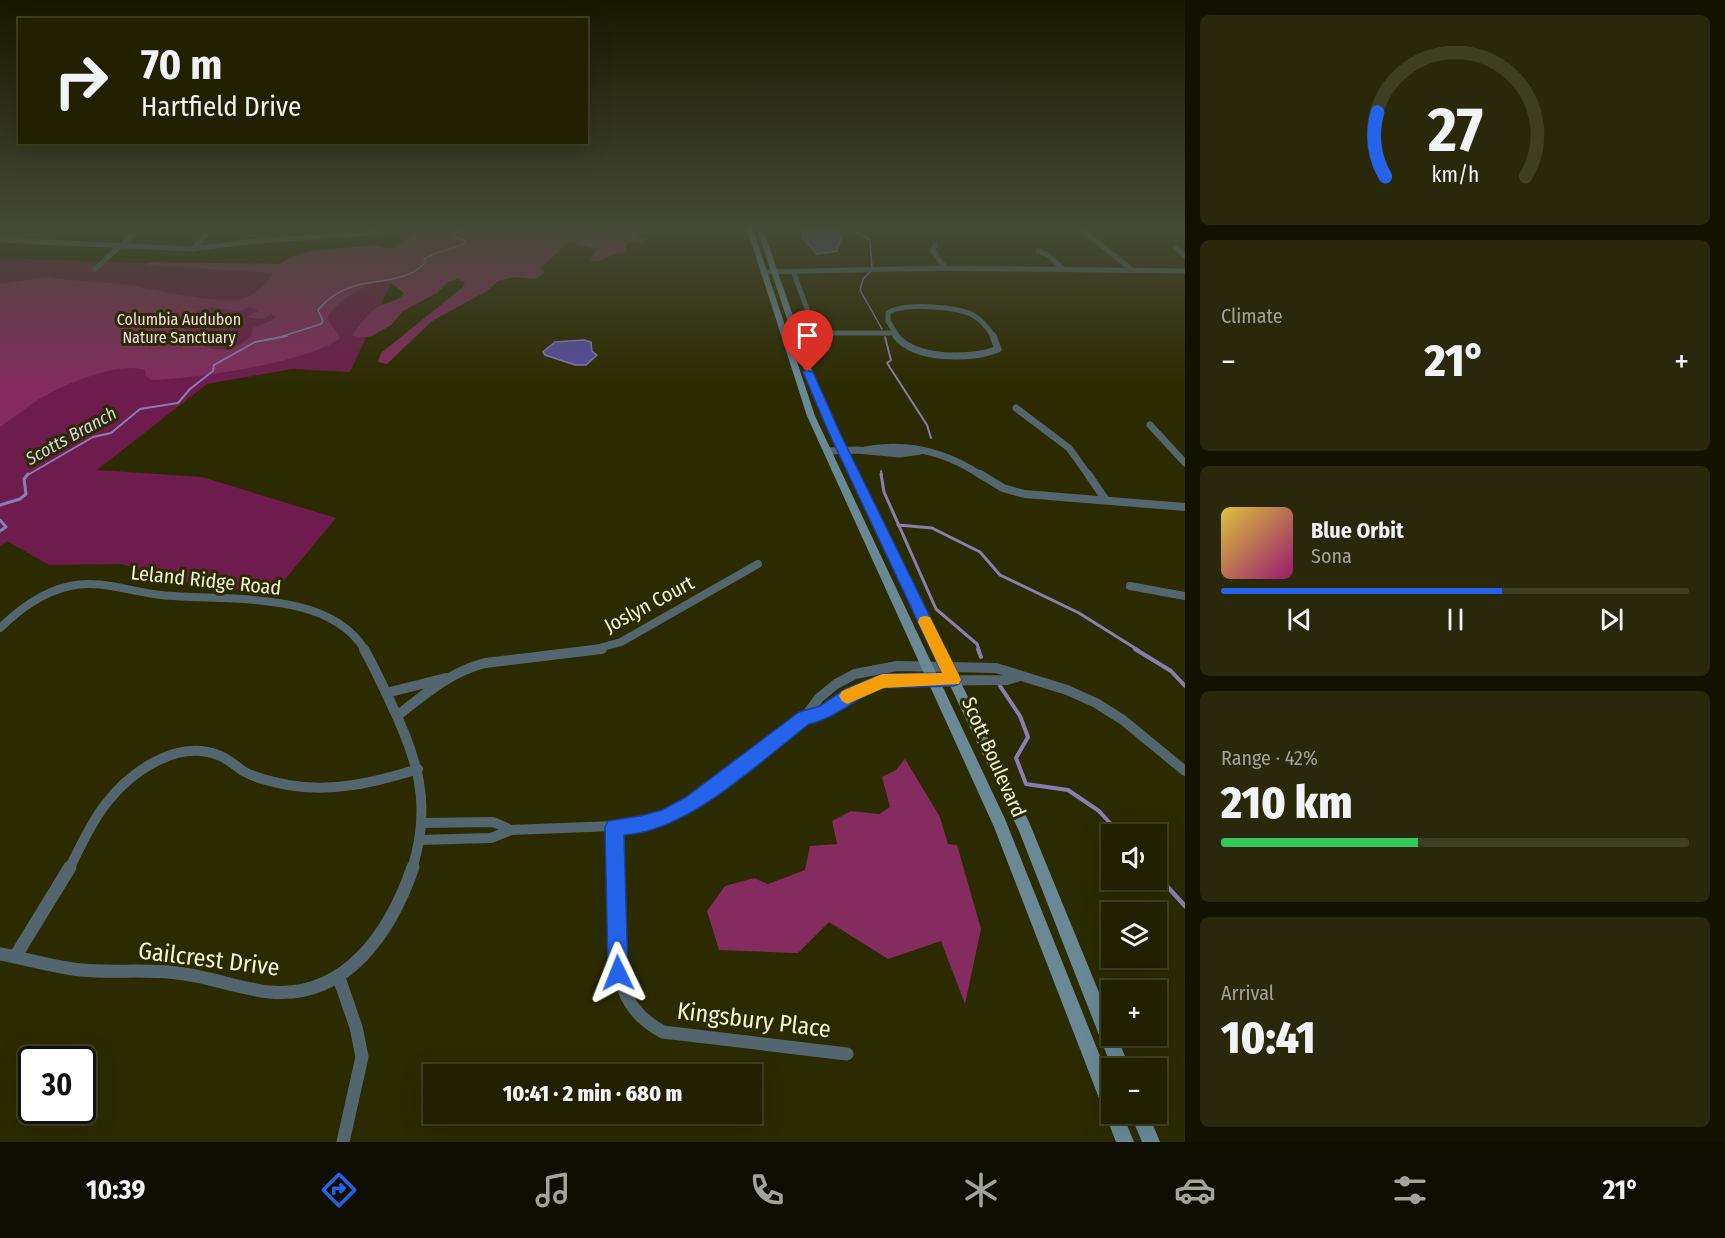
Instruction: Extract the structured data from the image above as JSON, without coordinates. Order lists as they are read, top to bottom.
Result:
{
  "streets": {
    "main road": ["Scott Boulevard"],
    "street": [
      "Leland Ridge Road",
      "Joslyn Court",
      "Gailcrest Drive",
      "Kingsbury Place"
    ]
  },
  "crossings": [
    ["Leland Ridge Road", "Joslyn Court"],
    ["Leland Ridge Road", "Gailcrest Drive"]
  ],
  "water": ["Scotts Branch"],
  "parks": ["Columbia Audubon Nature Sanctuary"],
  "page": {
    "turn": ["70 m", "Hartfield Drive"],
    "tile": [
      "Climate",
      ["Range · 42%", "210 km"],
      ["Arrival", "10:41"]
    ],
    "heat": ["−", "21°", "+"],
    "song": ["Blue Orbit", "Sona"],
    "map_buttons": ["+", "−"],
    "limit": "30",
    "trip": "10:41 · 2 min · 680 m",
    "tabs": ["10:39", "21°"],
    "gauge": ["27", "km/h"]
  }
}
